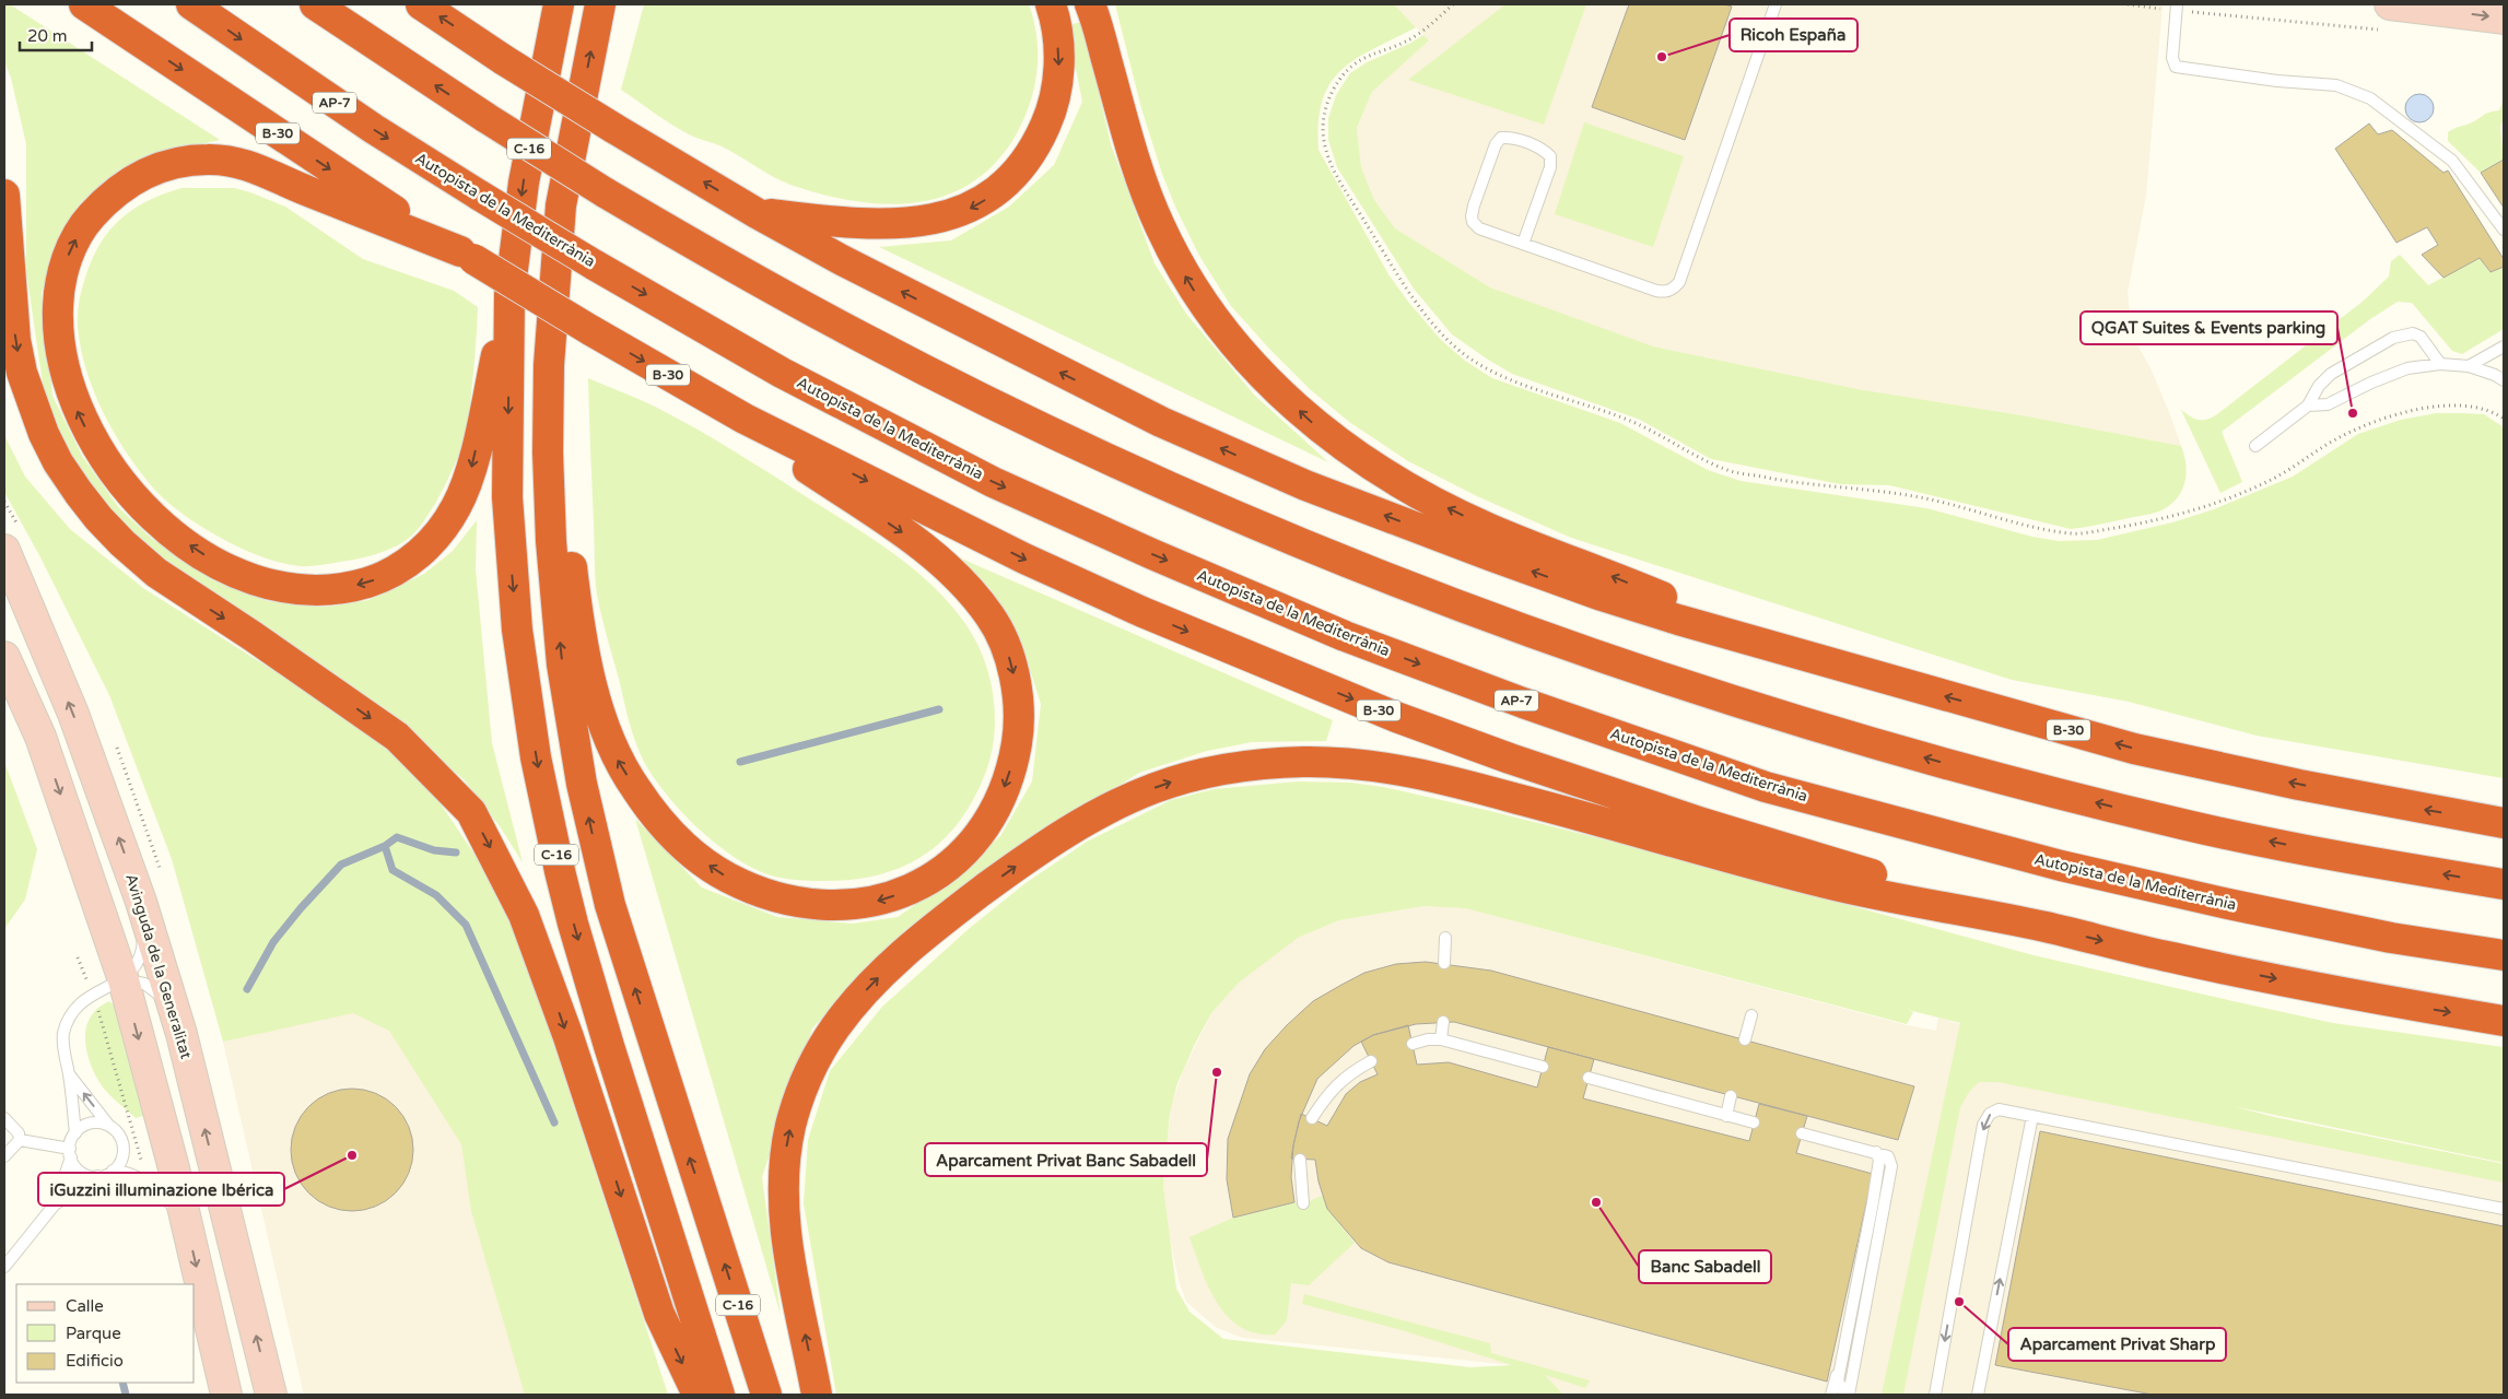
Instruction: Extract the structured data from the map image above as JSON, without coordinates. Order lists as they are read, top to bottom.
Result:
{
  "streets": {
    "highway": [
      "AP-7",
      "B-30",
      "C-16",
      "Autopista de la Mediterrània"
    ],
    "street": ["Avinguda de la Generalitat"]
  },
  "places": [
    "Ricoh España",
    "QGAT Suites & Events parking",
    "Aparcament Privat Banc Sabadell",
    "iGuzzini illuminazione Ibérica",
    "Banc Sabadell",
    "Aparcament Privat Sharp"
  ],
  "legend": ["Calle", "Parque", "Edificio"],
  "scale_bar": "20 m"
}
